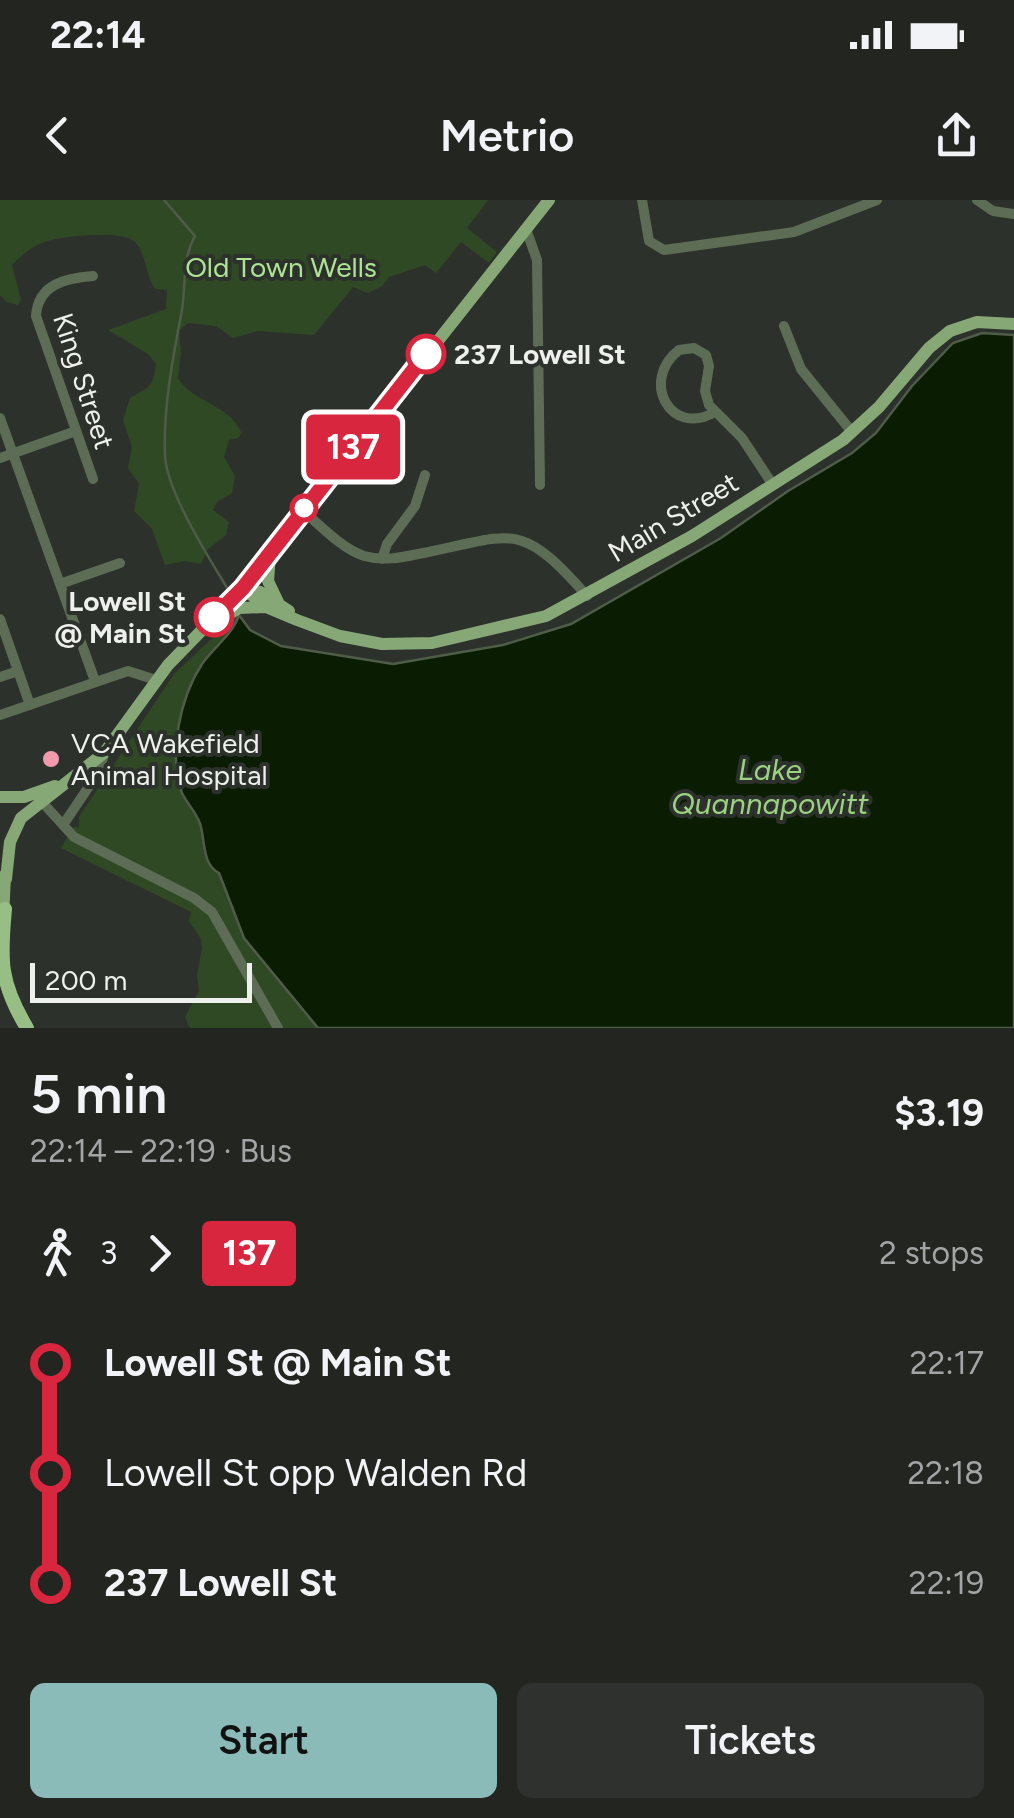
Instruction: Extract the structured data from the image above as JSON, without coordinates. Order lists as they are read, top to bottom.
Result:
{
  "streets": {
    "main road": ["Main Street"],
    "street": ["King Street"]
  },
  "water": ["Lake Quannapowitt"],
  "parks": ["Old Town Wells"],
  "places": ["237 Lowell St", "Lowell St @ Main St", "VCA Wakefield Animal Hospital"],
  "lines": ["bus line 137"],
  "scale_bar": "200 m",
  "page": {
    "status": "22:14",
    "header": "Metrio",
    "on_map": "137",
    "scale": "200 m",
    "heading": ["5 min", "22:14 – 22:19 · Bus", "$3.19"],
    "legs": ["3", "137", "2 stops"],
    "list": [
      {
        "name": "Lowell St @ Main St",
        "value": "22:17"
      },
      {
        "name": "Lowell St opp Walden Rd",
        "value": "22:18"
      },
      {
        "name": "237 Lowell St",
        "value": "22:19"
      }
    ],
    "buttons": ["Start", "Tickets"]
  }
}
